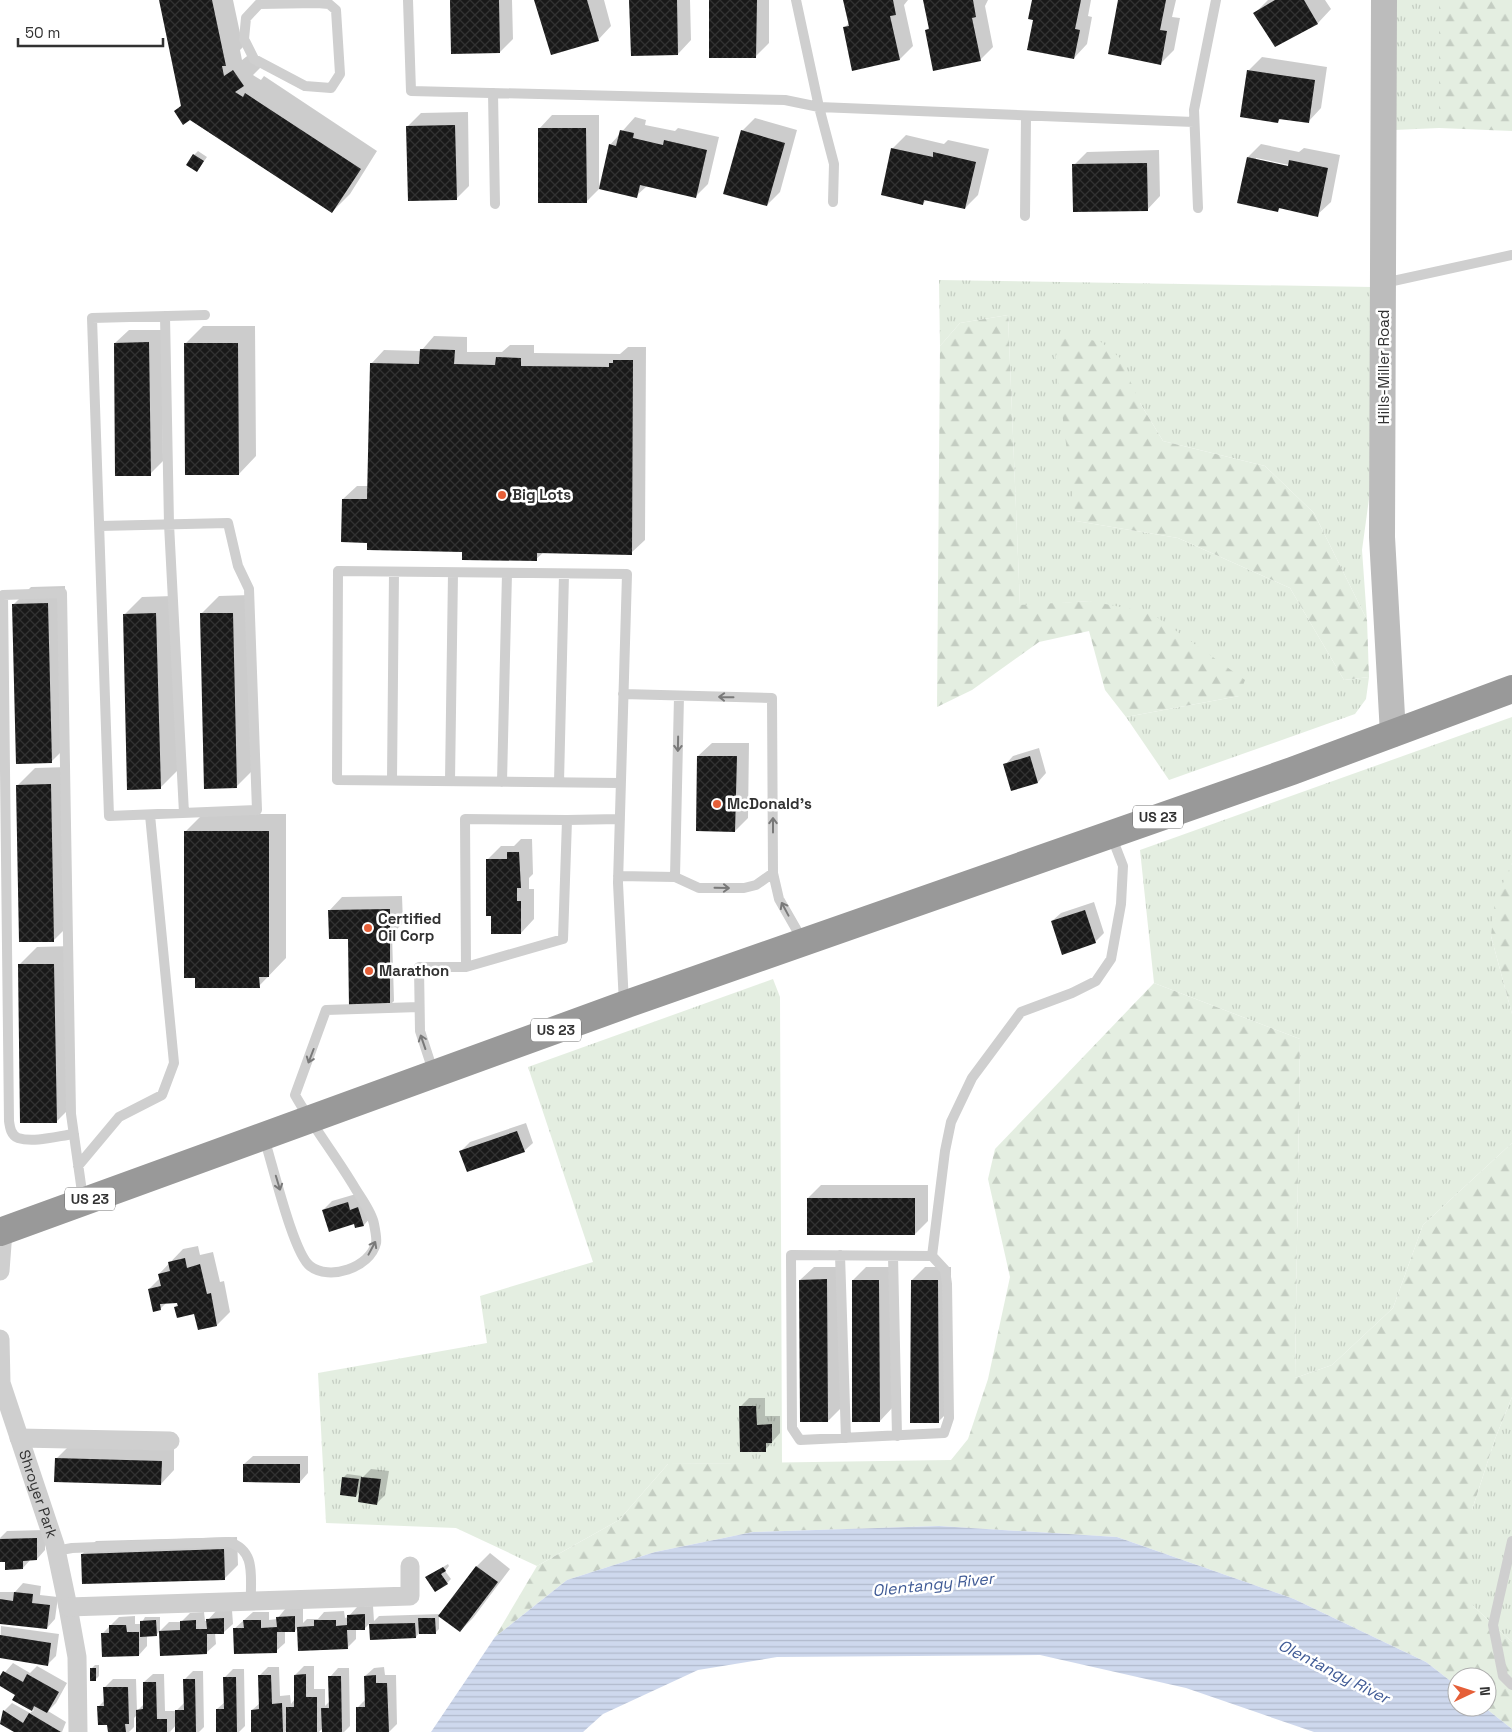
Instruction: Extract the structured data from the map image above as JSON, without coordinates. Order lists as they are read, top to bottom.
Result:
{
  "streets": {
    "highway": ["US 23"],
    "street": ["Hills-Miller Road", "Shroyer Park"]
  },
  "crossings": [
    ["Hills-Miller Road", "US 23"]
  ],
  "water": ["Olentangy River"],
  "places": [
    "Big Lots",
    "McDonald's",
    "Certified Oil Corp",
    "Marathon"
  ],
  "scale_bar": "50 m",
  "north": "right"
}
